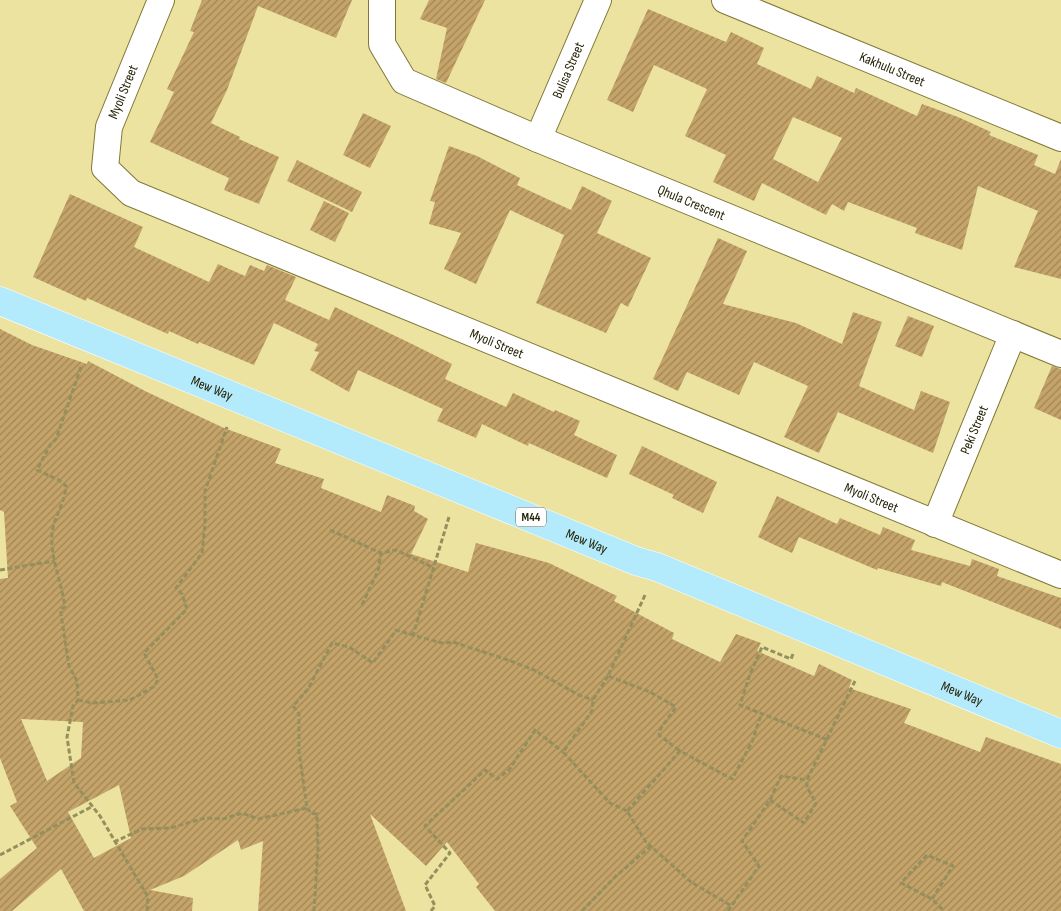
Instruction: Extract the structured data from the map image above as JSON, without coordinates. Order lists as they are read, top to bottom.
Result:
{
  "streets": {
    "main road": ["Mew Way", "M44"],
    "street": [
      "Kakhulu Street",
      "Bulisa Street",
      "Myoli Street",
      "Qhula Crescent",
      "Peki Street"
    ]
  },
  "crossings": [
    ["Bulisa Street", "Qhula Crescent"],
    ["Myoli Street", "Peki Street"],
    ["Qhula Crescent", "Peki Street"]
  ]
}
